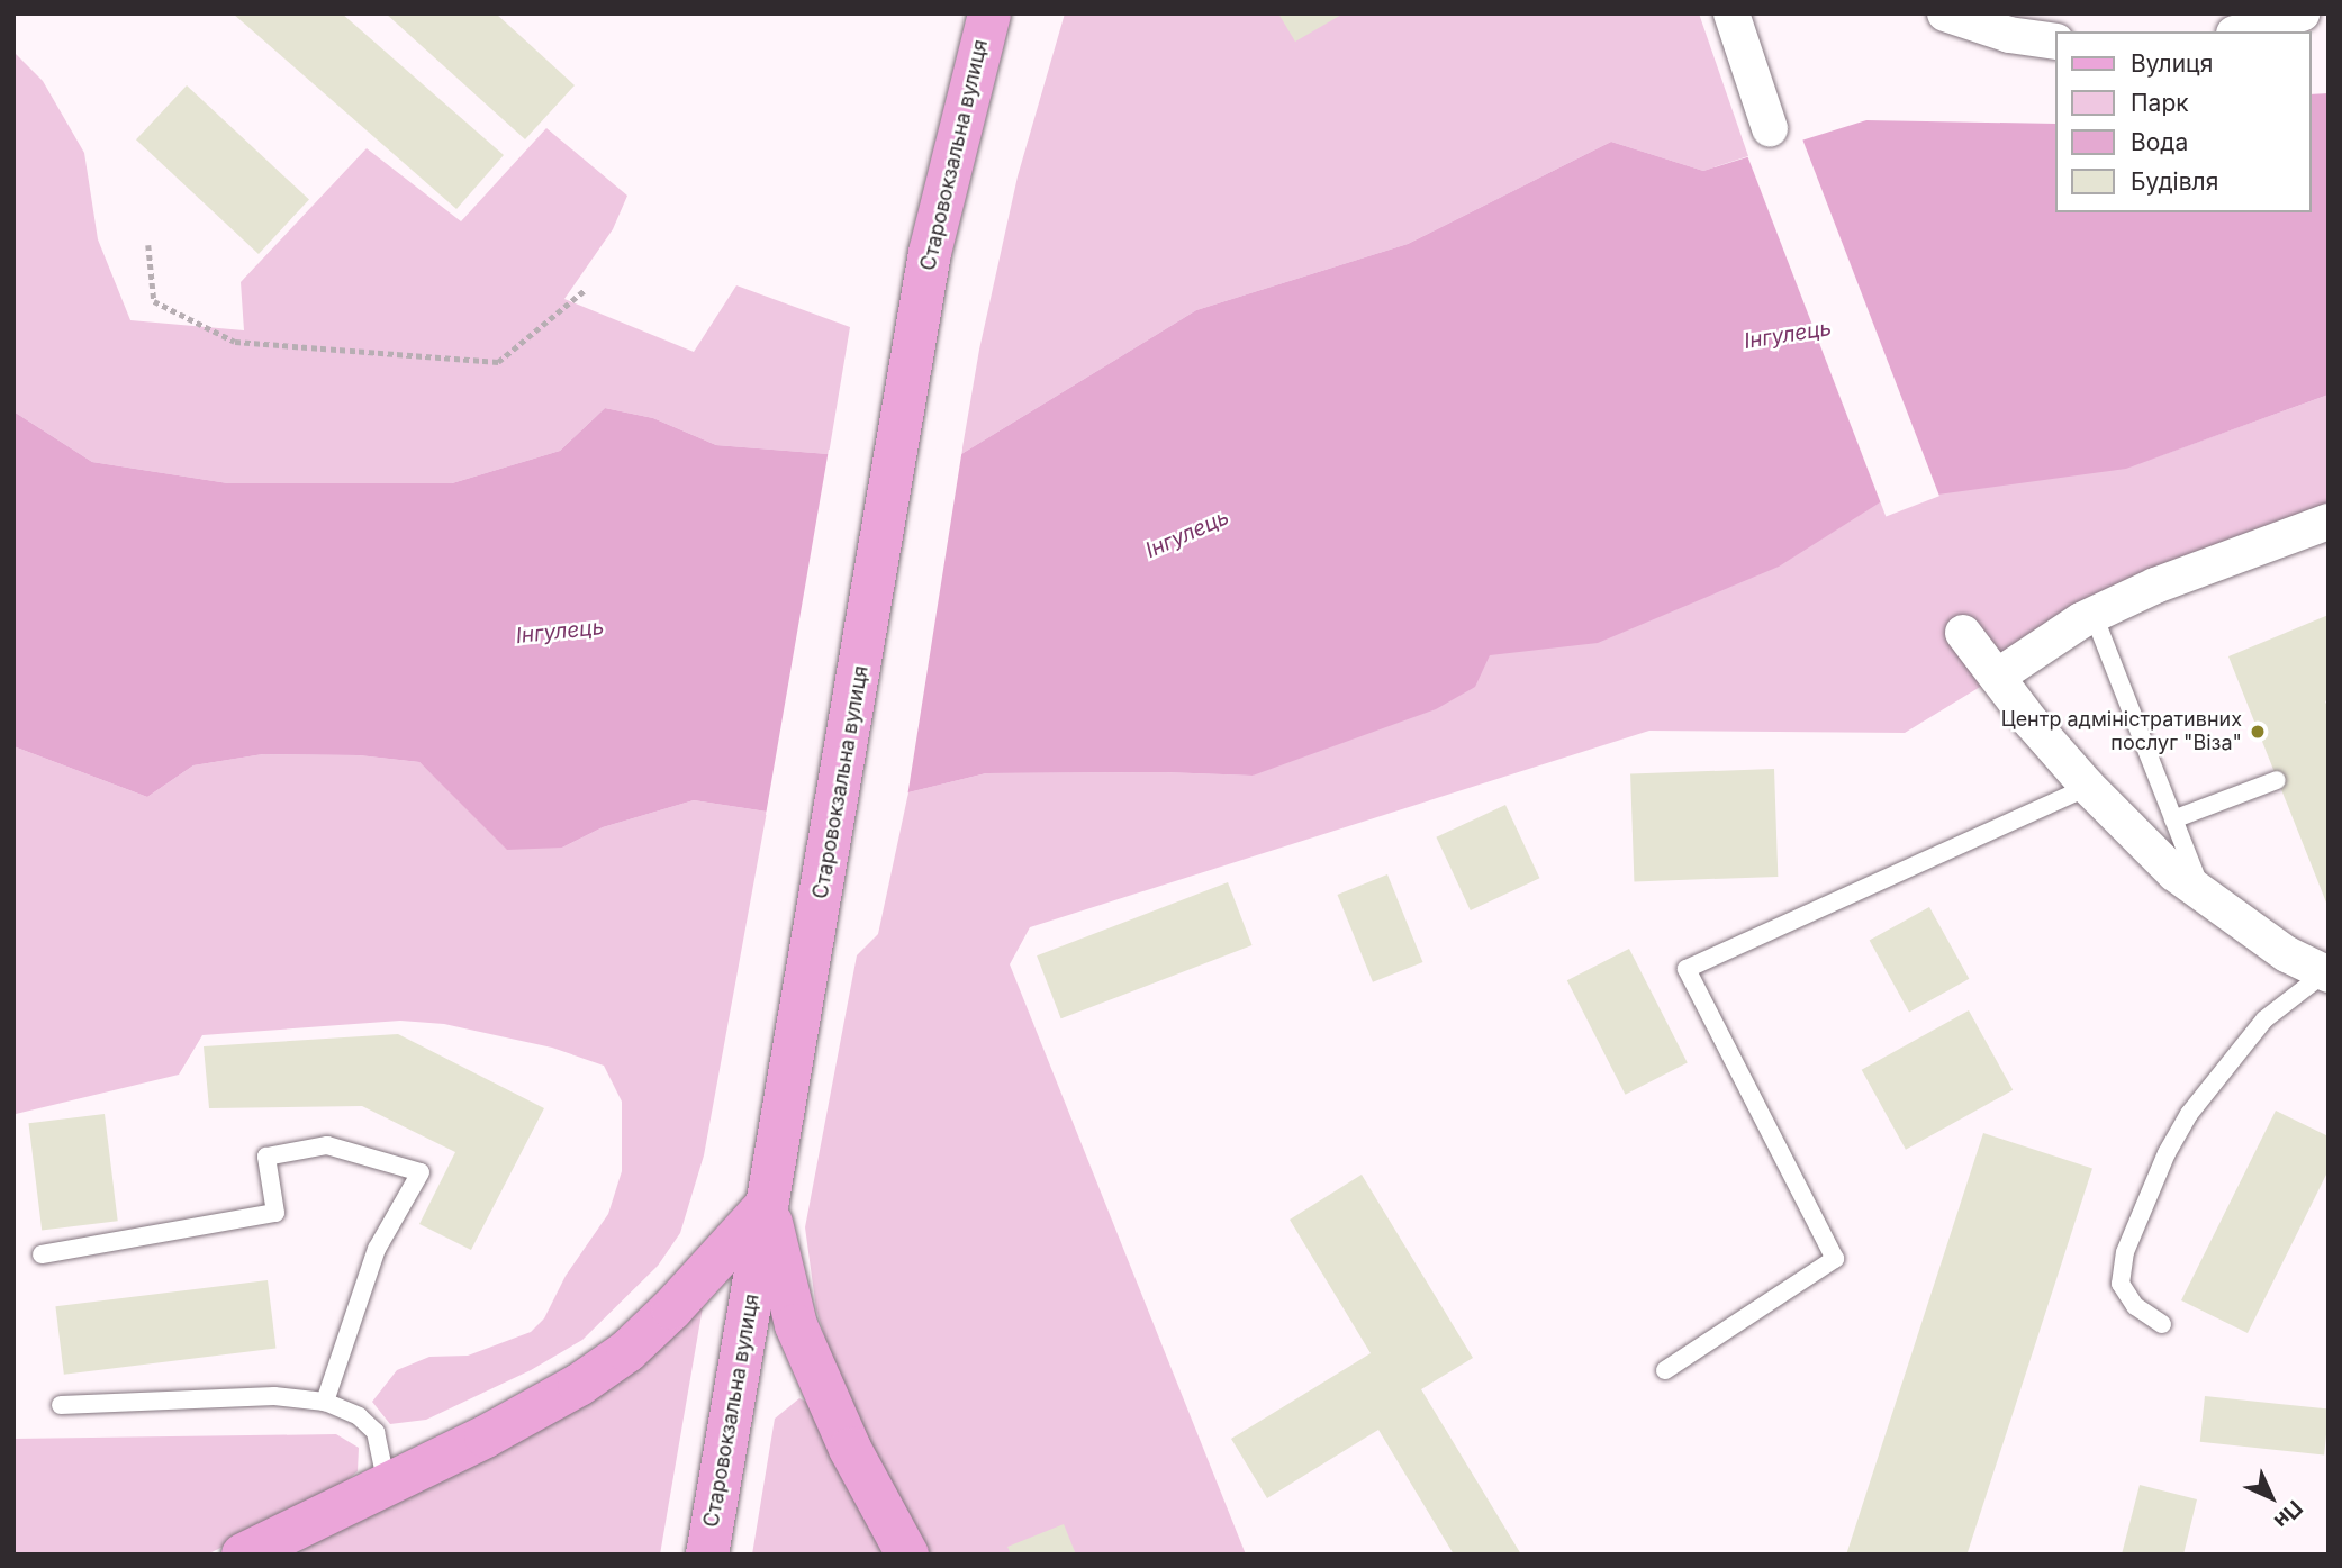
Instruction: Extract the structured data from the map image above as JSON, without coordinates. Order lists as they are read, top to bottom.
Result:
{
  "streets": {
    "main road": ["Старовокзальна вулиця"]
  },
  "water": ["Інгулець"],
  "places": ["Центр адміністративних послуг \"Віза\""],
  "legend": [
    "Вулиця",
    "Парк",
    "Вода",
    "Будівля"
  ],
  "north": "bottom right"
}
